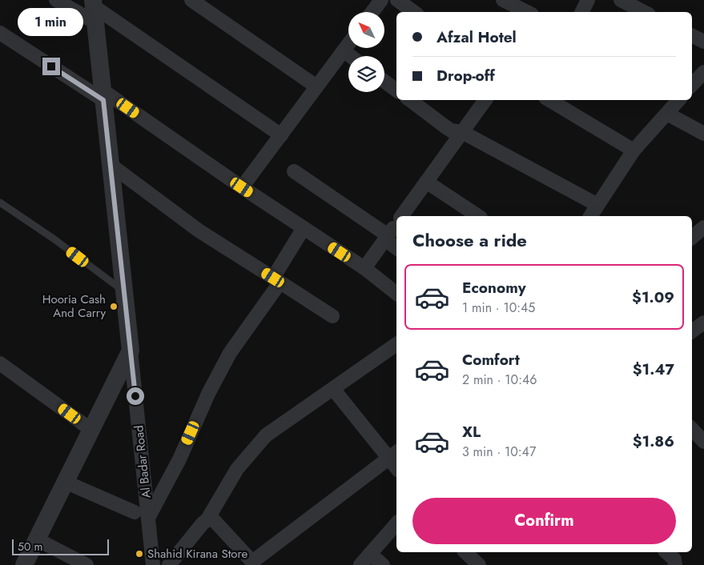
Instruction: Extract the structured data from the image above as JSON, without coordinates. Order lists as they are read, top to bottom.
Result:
{
  "streets": {
    "street": ["Al Badar Road"]
  },
  "places": ["Hooria Cash And Carry", "Shahid Kirana Store"],
  "scale_bar": "50 m",
  "north": "top left",
  "page": {
    "bubble": "1 min",
    "banner": ["Afzal Hotel", "Drop-off"],
    "heading": "Choose a ride",
    "list": [
      {
        "name": "Economy",
        "note": "1 min · 10:45",
        "value": "$1.09"
      },
      {
        "name": "Comfort",
        "note": "2 min · 10:46",
        "value": "$1.47"
      },
      {
        "name": "XL",
        "note": "3 min · 10:47",
        "value": "$1.86"
      }
    ],
    "buttons": "Confirm",
    "scale": "50 m"
  }
}
